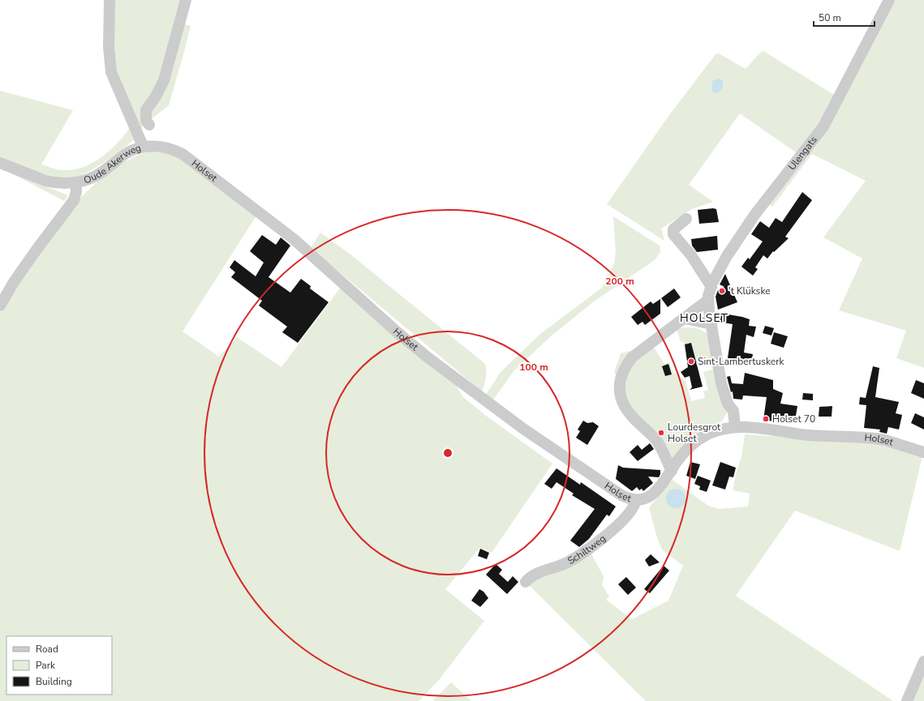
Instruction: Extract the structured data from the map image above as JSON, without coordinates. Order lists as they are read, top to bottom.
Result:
{
  "streets": {
    "street": [
      "Ulengats",
      "Oude Akerweg",
      "Holset",
      "Schiltweg"
    ]
  },
  "crossings": [
    ["Oude Akerweg", "Holset"],
    ["Holset", "Schiltweg"]
  ],
  "districts": ["HOLSET"],
  "places": [
    "'t Klükske",
    "Sint-Lambertuskerk",
    "Holset 70",
    "Lourdesgrot Holset"
  ],
  "legend": ["Road", "Park", "Building"],
  "scale_bar": "50 m",
  "rings": ["200 m", "100 m"]
}
